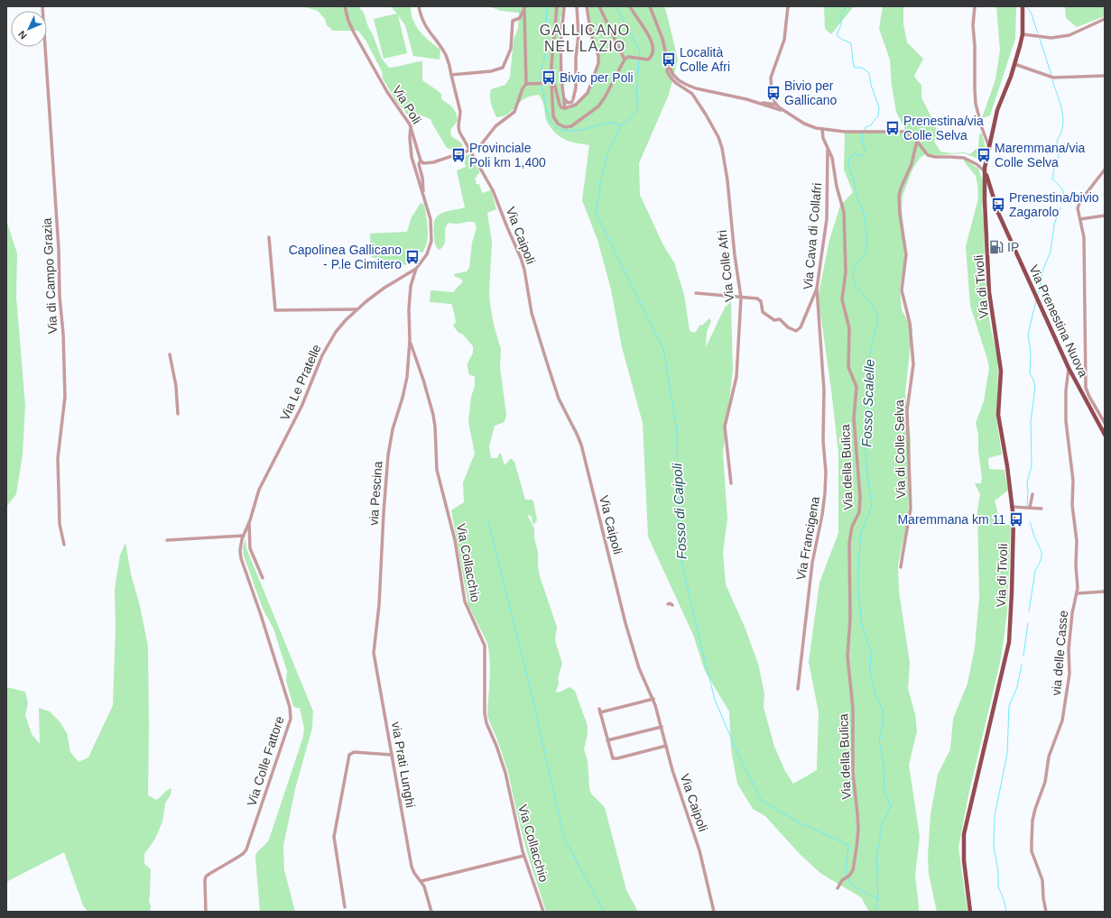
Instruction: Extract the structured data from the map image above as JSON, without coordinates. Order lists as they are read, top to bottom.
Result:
{
  "streets": {
    "main road": ["Via di Tivoli", "Via Prenestina Nuova"],
    "street": [
      "Via Poli",
      "Via Caipoli",
      "Via Cava di Collafri",
      "Via Colle Afri",
      "Via di Campo Grazia",
      "Via Le Pratelle",
      "Via di Colle Selva",
      "Via della Bulica",
      "via Pescina",
      "Via Francigena",
      "Via Collacchio",
      "via delle Casse",
      "Via Colle Fattore",
      "via Prati Lunghi"
    ]
  },
  "crossings": [
    ["Via Cava di Collafri", "Via della Bulica"],
    ["Via Cava di Collafri", "Via Francigena"],
    ["Via di Tivoli", "Via Prenestina Nuova"],
    ["Via Prenestina Nuova", "via delle Casse"],
    ["Via Le Pratelle", "Via Colle Fattore"],
    ["via Pescina", "Via Collacchio"],
    ["via Pescina", "via Prati Lunghi"]
  ],
  "districts": ["GALLICANO NEL LAZIO"],
  "water": ["Fosso Scalelle", "Fosso di Caipoli"],
  "places": {
    "bus stop": [
      "Località Colle Afri",
      "Bivio per Poli",
      "Bivio per Gallicano",
      "Prenestina/via Colle Selva",
      "Provinciale Poli km 1,400",
      "Maremmana/via Colle Selva",
      "Prenestina/bivio Zagarolo",
      "Capolinea Gallicano - P.le Cimitero",
      "Maremmana km 11"
    ],
    "fuel station": ["IP"]
  },
  "north": "bottom left"
}
